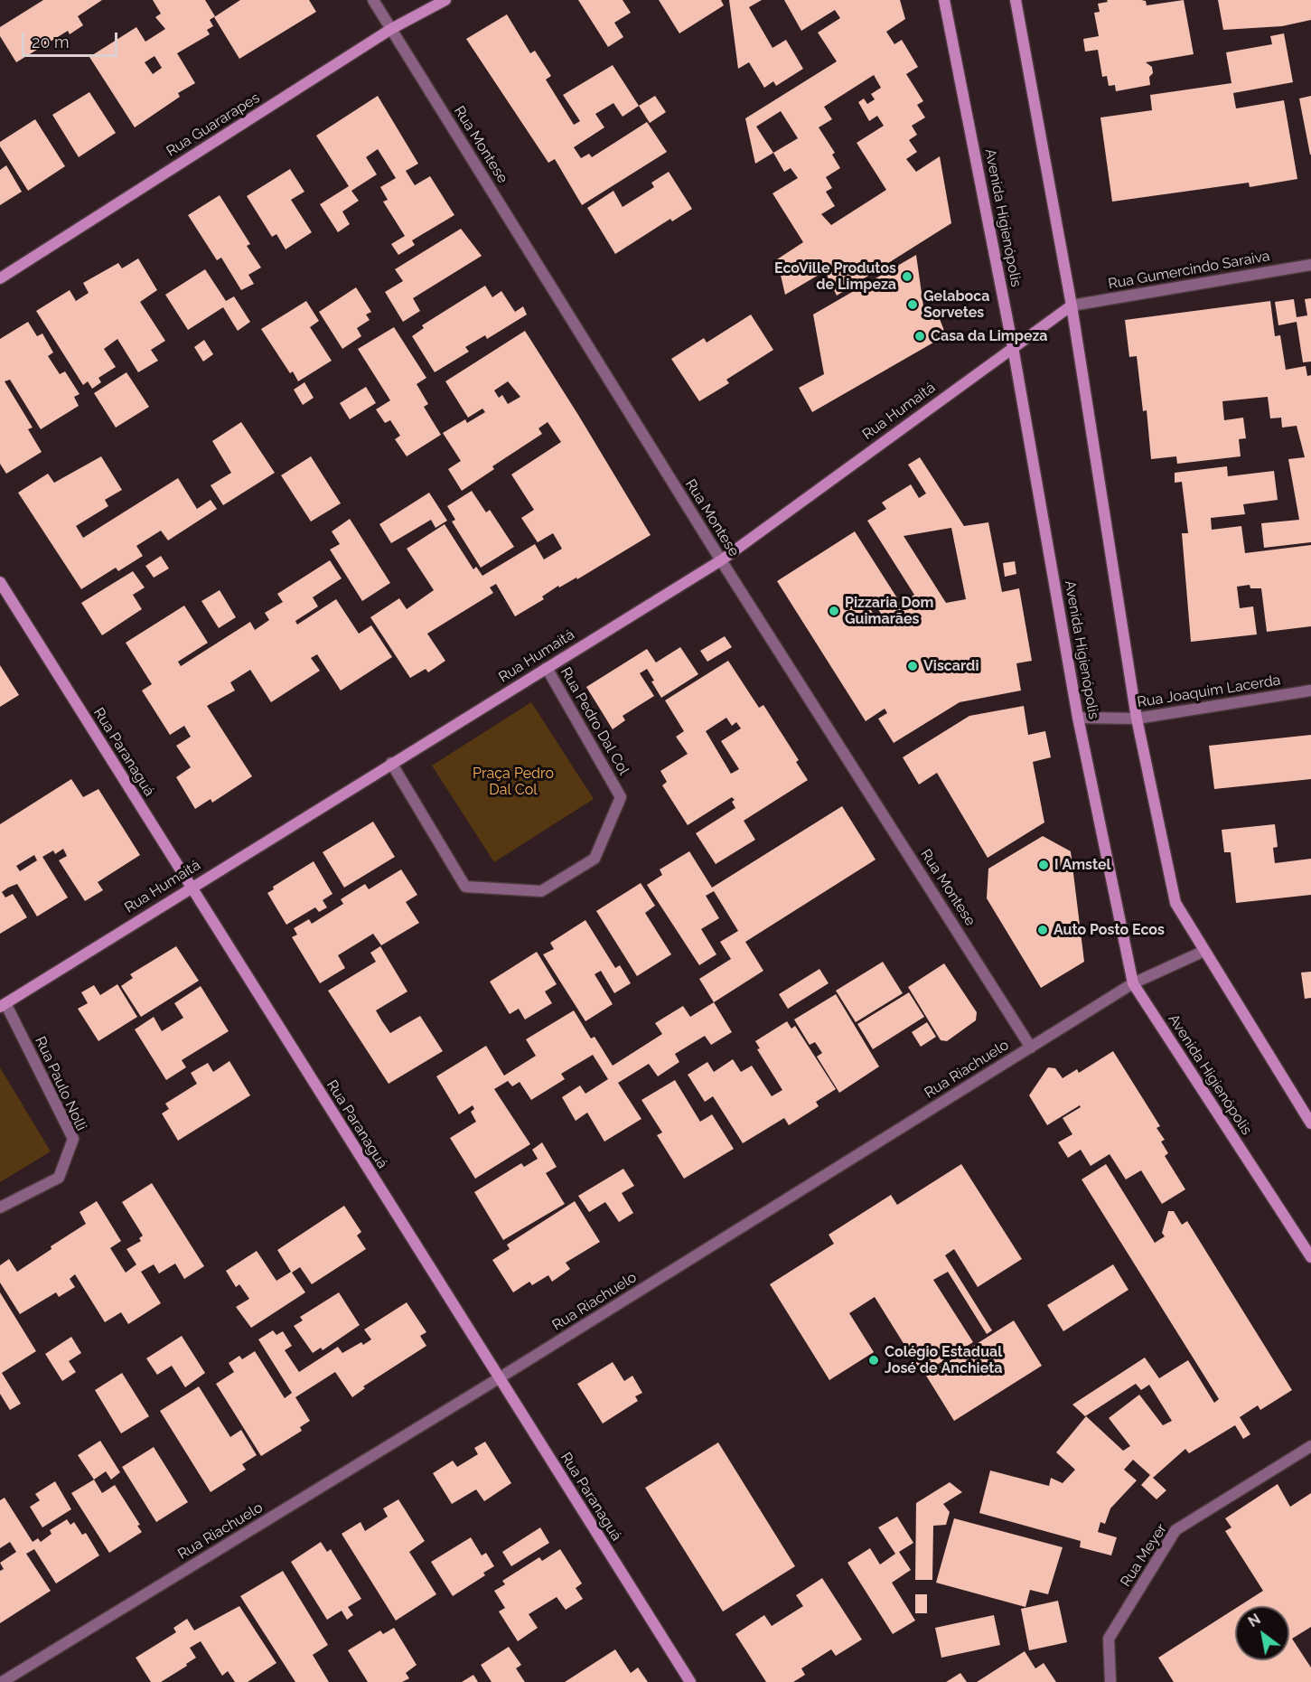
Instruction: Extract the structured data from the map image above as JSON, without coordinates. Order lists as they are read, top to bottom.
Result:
{
  "streets": {
    "main road": [
      "Rua Guararapes",
      "Avenida Higienópolis",
      "Rua Humaitá",
      "Rua Paranaguá"
    ],
    "street": [
      "Rua Montese",
      "Rua Gumercindo Saraiva",
      "Rua Joaquim Lacerda",
      "Rua Pedro Dal Col",
      "Rua Riachuelo",
      "Rua Paulo Nolli",
      "Rua Meyer"
    ]
  },
  "crossings": [
    ["Rua Guararapes", "Rua Montese"],
    ["Rua Montese", "Rua Humaitá"],
    ["Rua Montese", "Rua Riachuelo"],
    ["Avenida Higienópolis", "Rua Humaitá"],
    ["Avenida Higienópolis", "Rua Joaquim Lacerda"],
    ["Avenida Higienópolis", "Rua Riachuelo"],
    ["Rua Gumercindo Saraiva", "Rua Humaitá"],
    ["Rua Humaitá", "Rua Pedro Dal Col"],
    ["Rua Humaitá", "Rua Paranaguá"],
    ["Rua Humaitá", "Rua Paulo Nolli"],
    ["Rua Paranaguá", "Rua Riachuelo"]
  ],
  "parks": ["Praça Pedro Dal Col"],
  "places": [
    "EcoVille Produtos de Limpeza",
    "Gelaboca Sorvetes",
    "Casa da Limpeza",
    "Pizzaria Dom Guimarães",
    "Viscardi",
    "I Amstel",
    "Auto Posto Ecos",
    "Colégio Estadual José de Anchieta"
  ],
  "scale_bar": "20 m",
  "north": "top left"
}
